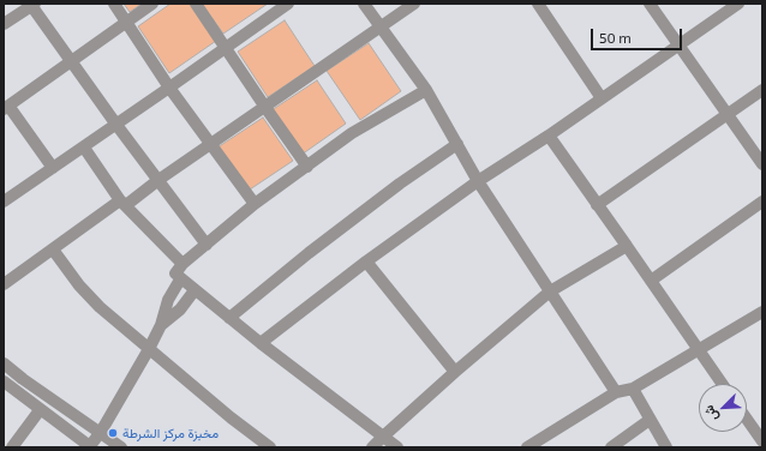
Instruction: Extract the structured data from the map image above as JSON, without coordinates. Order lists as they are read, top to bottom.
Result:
{
  "places": ["مخبزة مركز الشرطة"],
  "scale_bar": "50 m",
  "north": "bottom left"
}
